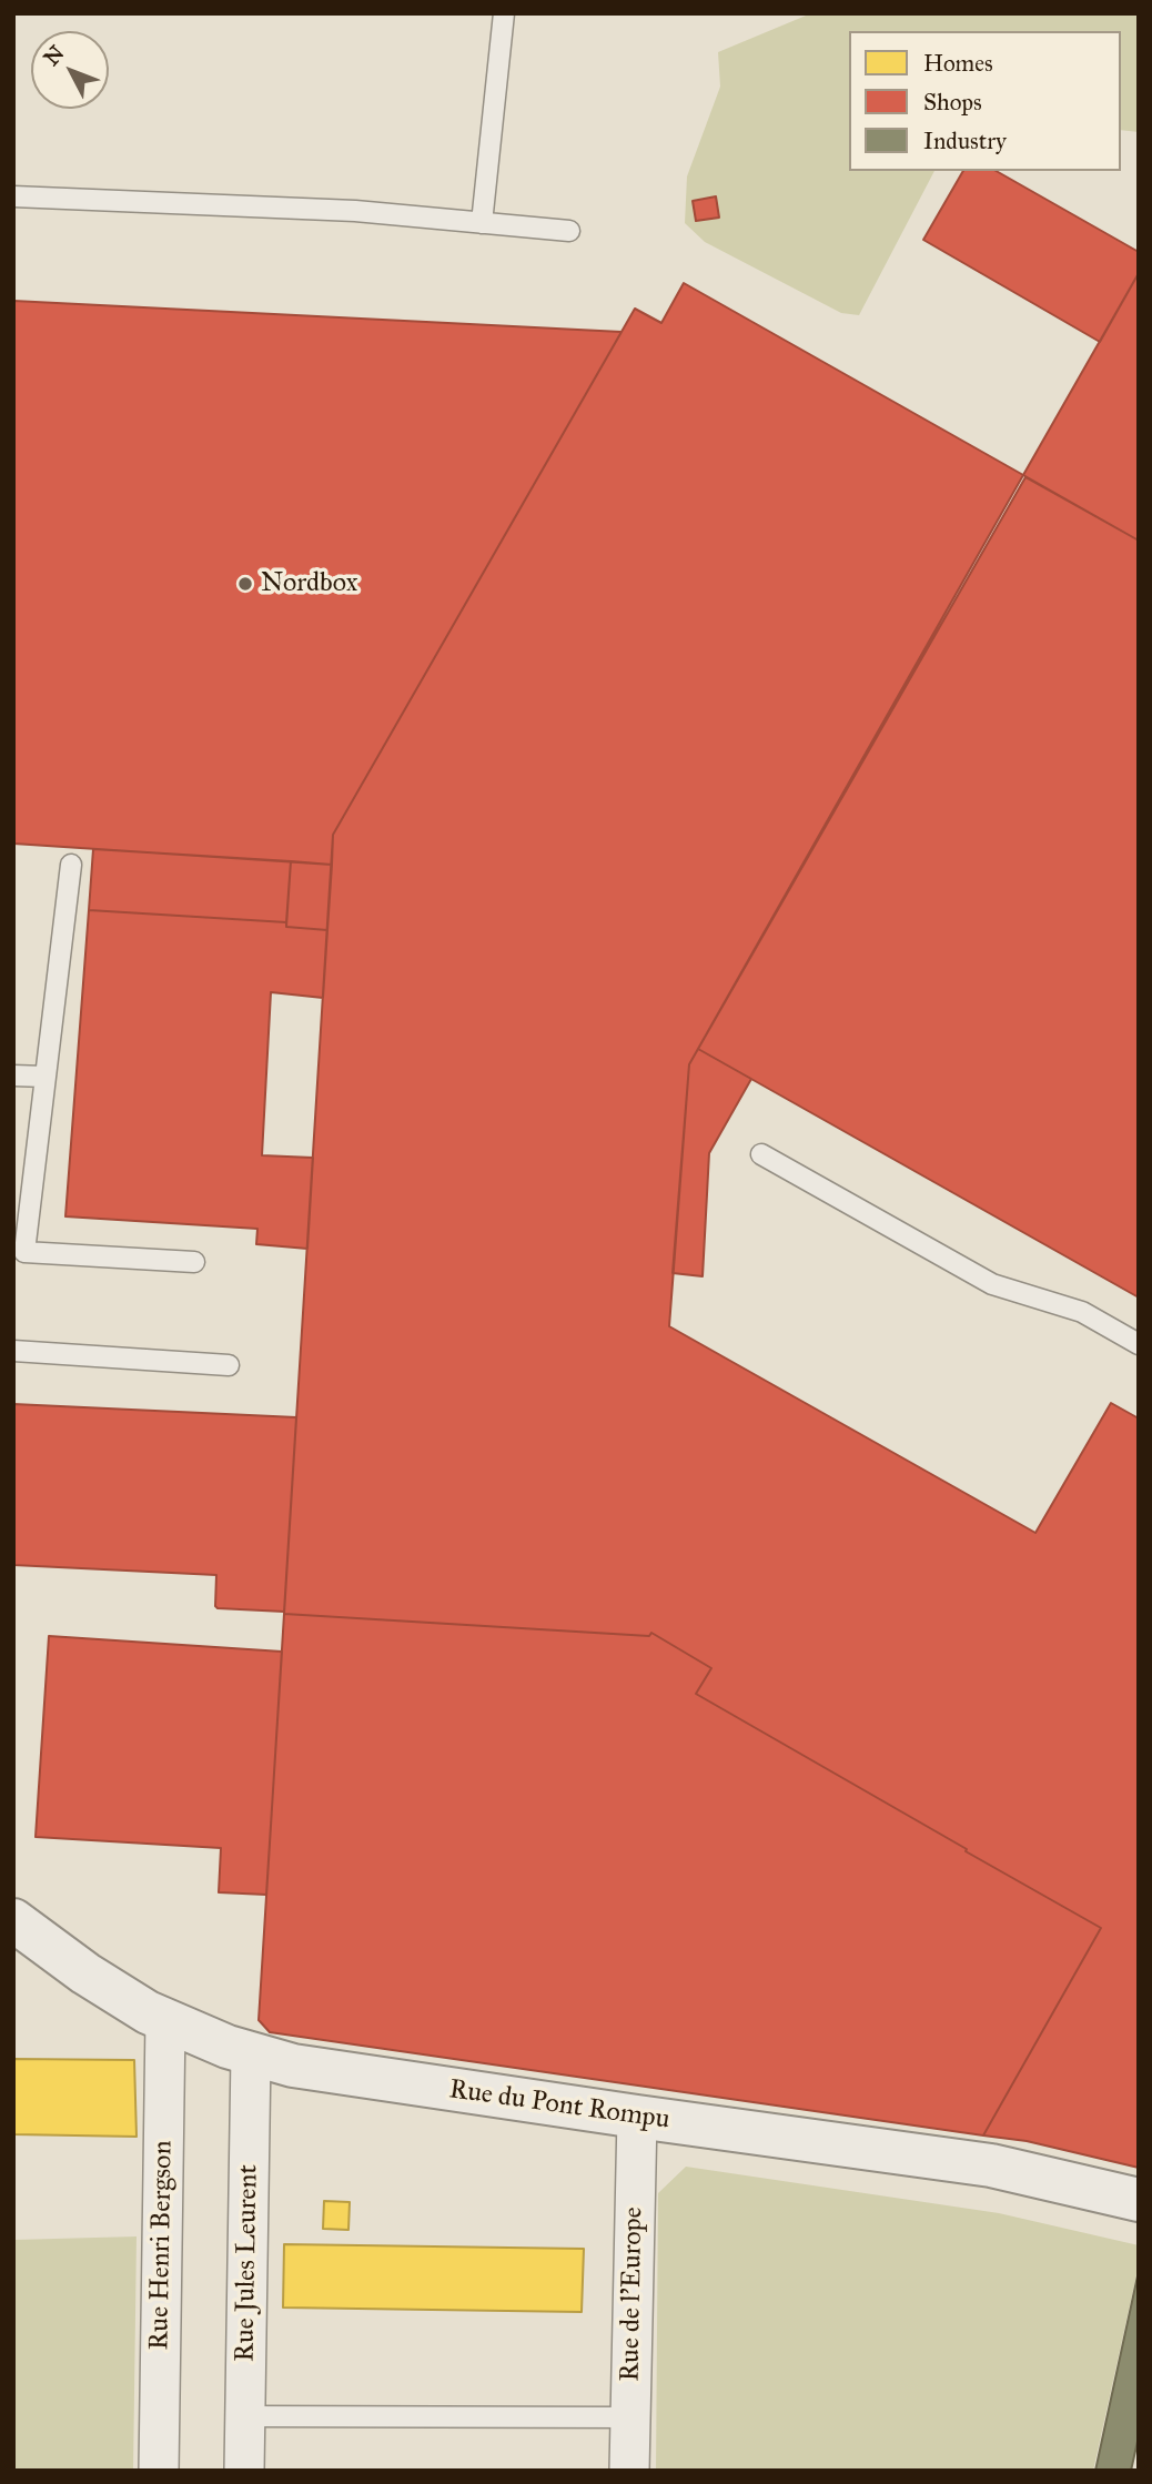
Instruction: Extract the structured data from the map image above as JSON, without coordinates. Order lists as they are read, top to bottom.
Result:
{
  "streets": {
    "street": [
      "Rue du Pont Rompu",
      "Rue Henri Bergson",
      "Rue Jules Leurent",
      "Rue de l'Europe"
    ]
  },
  "crossings": [
    ["Rue du Pont Rompu", "Rue Henri Bergson"],
    ["Rue du Pont Rompu", "Rue Jules Leurent"],
    ["Rue du Pont Rompu", "Rue de l'Europe"]
  ],
  "places": ["Nordbox"],
  "legend": ["Homes", "Shops", "Industry"],
  "north": "top left"
}
